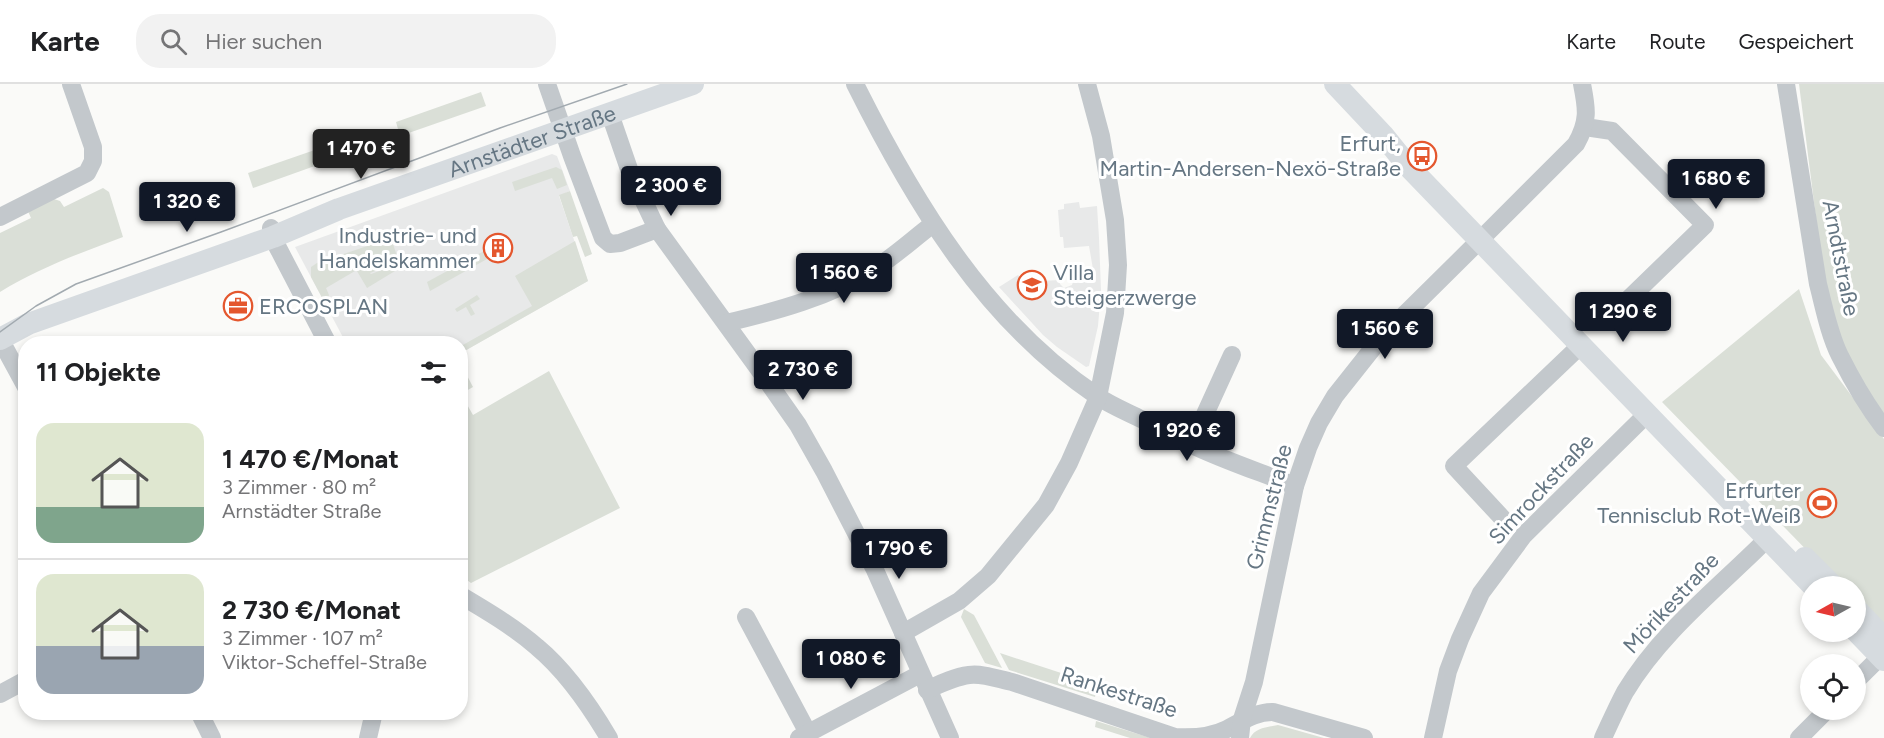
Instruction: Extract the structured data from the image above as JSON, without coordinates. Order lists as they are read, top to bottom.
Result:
{
  "streets": {
    "main road": ["Arnstädter Straße"],
    "street": [
      "Arndtstraße",
      "Simrockstraße",
      "Grimmstraße",
      "Mörikestraße",
      "Rankestraße"
    ]
  },
  "crossings": [
    ["Grimmstraße", "Rankestraße"]
  ],
  "places": {
    "bus stop": ["Erfurt, Martin-Andersen-Nexö-Straße"],
    "building": ["Industrie- und Handelskammer"],
    "school or university": ["Villa Steigerzwerge"],
    "office": ["ERCOSPLAN"],
    "sports": ["Erfurter Tennisclub Rot-Weiß"]
  },
  "north": "left",
  "page": {
    "header": "Karte",
    "search": "Hier suchen",
    "nav": ["Karte", "Route", "Gespeichert"],
    "price": [
      "1 470 €",
      "1 680 €",
      "2 300 €",
      "1 320 €",
      "1 560 €",
      "1 290 €",
      "1 560 €",
      "2 730 €",
      "1 920 €",
      "1 790 €",
      "1 080 €"
    ],
    "heading": "11 Objekte",
    "list": [
      {
        "name": "1 470 €/Monat",
        "note": "3 Zimmer · 80 m² · Arnstädter Straße"
      },
      {
        "name": "2 730 €/Monat",
        "note": "3 Zimmer · 107 m² · Viktor-Scheffel-Straße"
      }
    ]
  }
}
